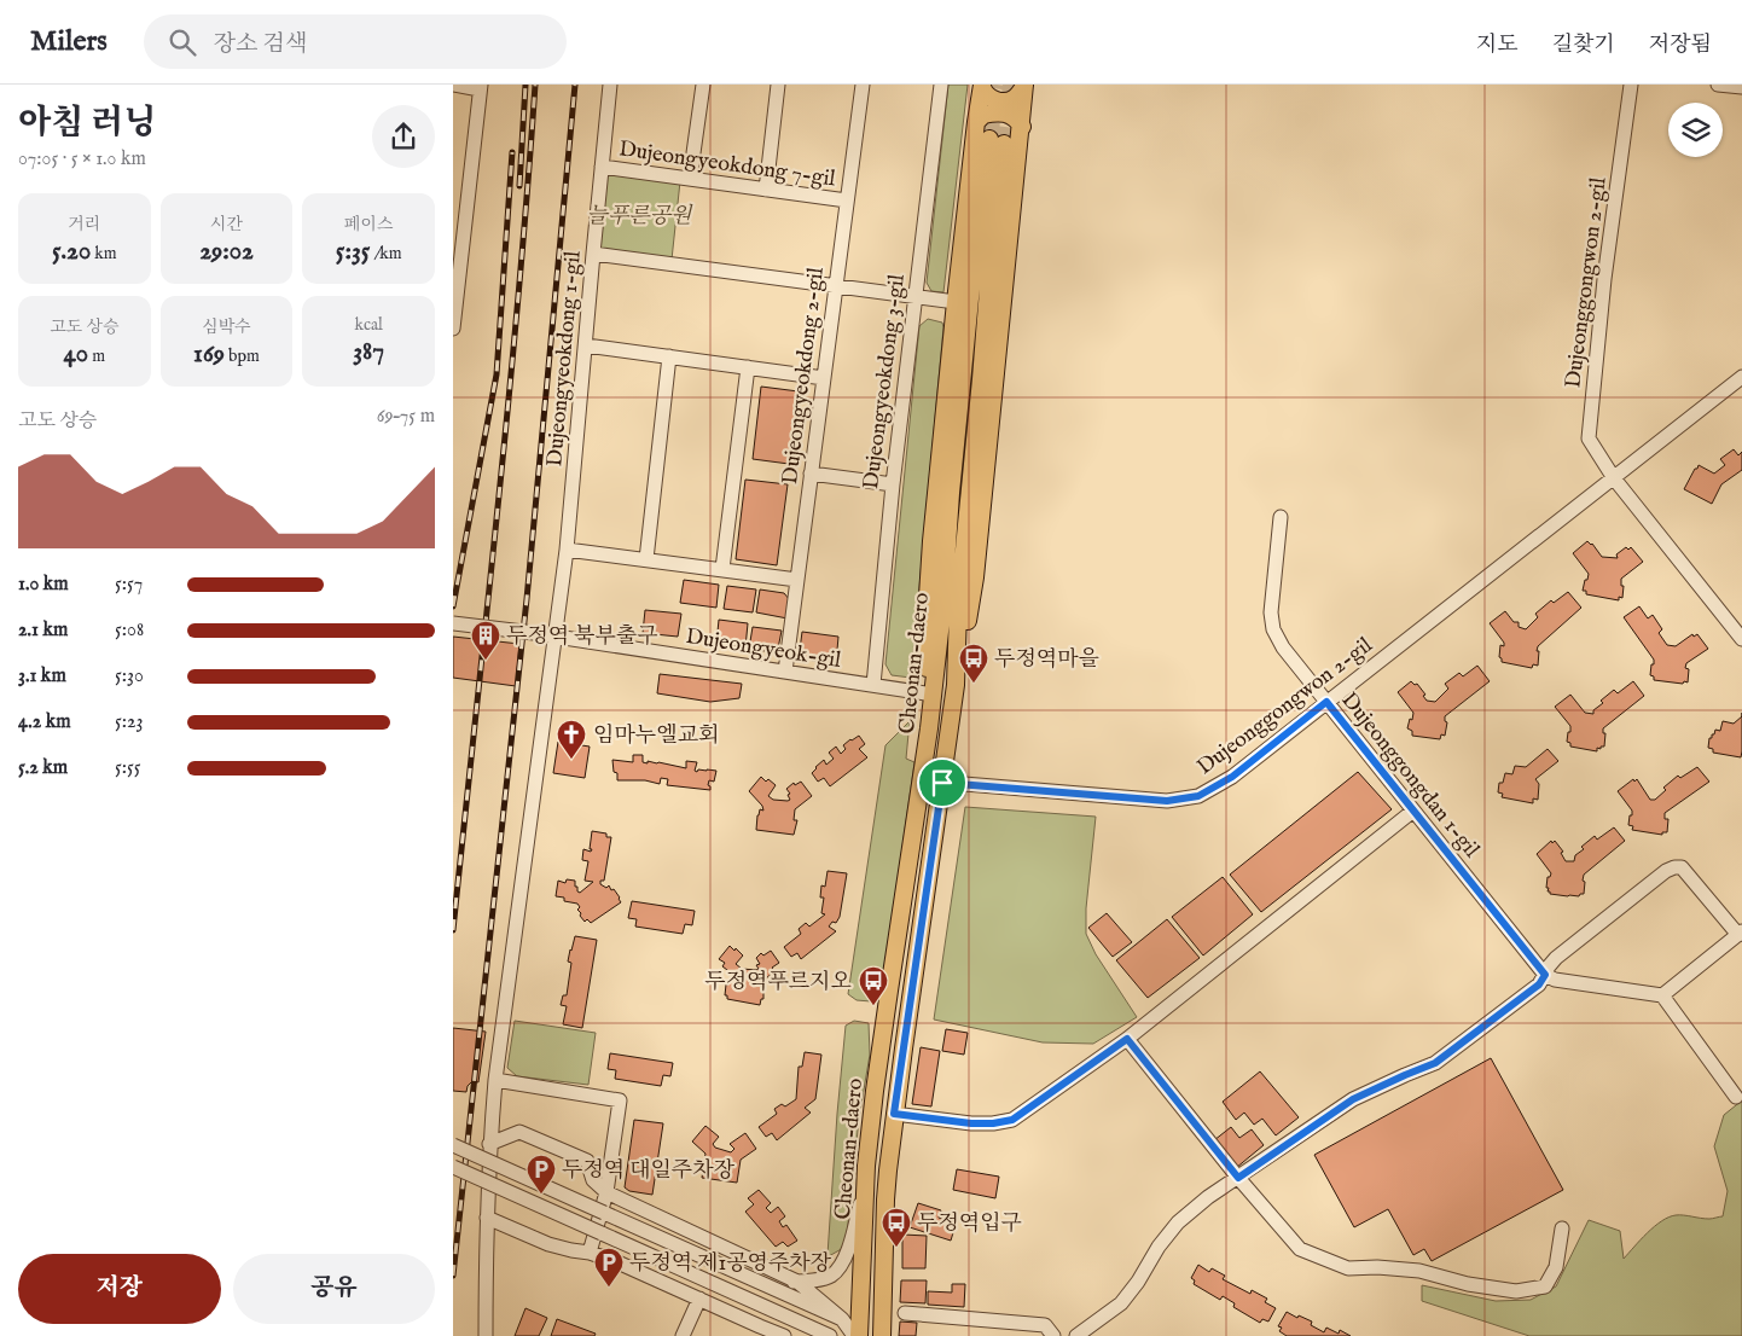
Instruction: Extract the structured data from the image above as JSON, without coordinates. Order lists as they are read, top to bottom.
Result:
{
  "streets": {
    "main road": ["Cheonan-daero"],
    "street": [
      "Dujeongyeokdong 7-gil",
      "Dujeonggongwon 2-gil",
      "Dujeongyeokdong 1-gil",
      "Dujeongyeokdong 2-gil",
      "Dujeongyeokdong 3-gil",
      "Dujeongyeok-gil",
      "Dujeonggongdan 1-gil"
    ]
  },
  "crossings": [
    ["Dujeongyeokdong 7-gil", "Dujeongyeokdong 1-gil"],
    ["Dujeongyeokdong 7-gil", "Dujeongyeokdong 2-gil"],
    ["Dujeonggongwon 2-gil", "Cheonan-daero"],
    ["Dujeonggongwon 2-gil", "Dujeonggongdan 1-gil"],
    ["Dujeongyeokdong 1-gil", "Dujeongyeok-gil"],
    ["Dujeongyeokdong 2-gil", "Dujeongyeok-gil"],
    ["Dujeongyeokdong 3-gil", "Dujeongyeok-gil"],
    ["Cheonan-daero", "Dujeonggongdan 1-gil"]
  ],
  "parks": ["늘푸른공원"],
  "places": {
    "building": ["두정역 북부출구"],
    "bus stop": ["두정역마을", "두정역푸르지오", "두정역입구"],
    "church": ["임마누엘교회"],
    "parking": ["두정역 대일주차장", "두정역 제1공영주차장"]
  },
  "page": {
    "header": "Milers",
    "search": "장소 검색",
    "nav": ["지도", "길찾기", "저장됨"],
    "heading": ["아침 러닝", "07:05 · 5 × 1.0 km"],
    "stats": [
      ["거리", "5.20 km"],
      ["시간", "29:02"],
      ["페이스", "5:35 /km"],
      ["고도 상승", "40 m"],
      ["심박수", "169 bpm"],
      ["kcal", "387"]
    ],
    "chart": ["고도 상승", "69–75 m"],
    "list": [
      {
        "name": "1.0 km",
        "note": "5:57"
      },
      {
        "name": "2.1 km",
        "note": "5:08"
      },
      {
        "name": "3.1 km",
        "note": "5:30"
      },
      {
        "name": "4.2 km",
        "note": "5:23"
      },
      {
        "name": "5.2 km",
        "note": "5:55"
      }
    ],
    "buttons": ["저장", "공유"]
  }
}
